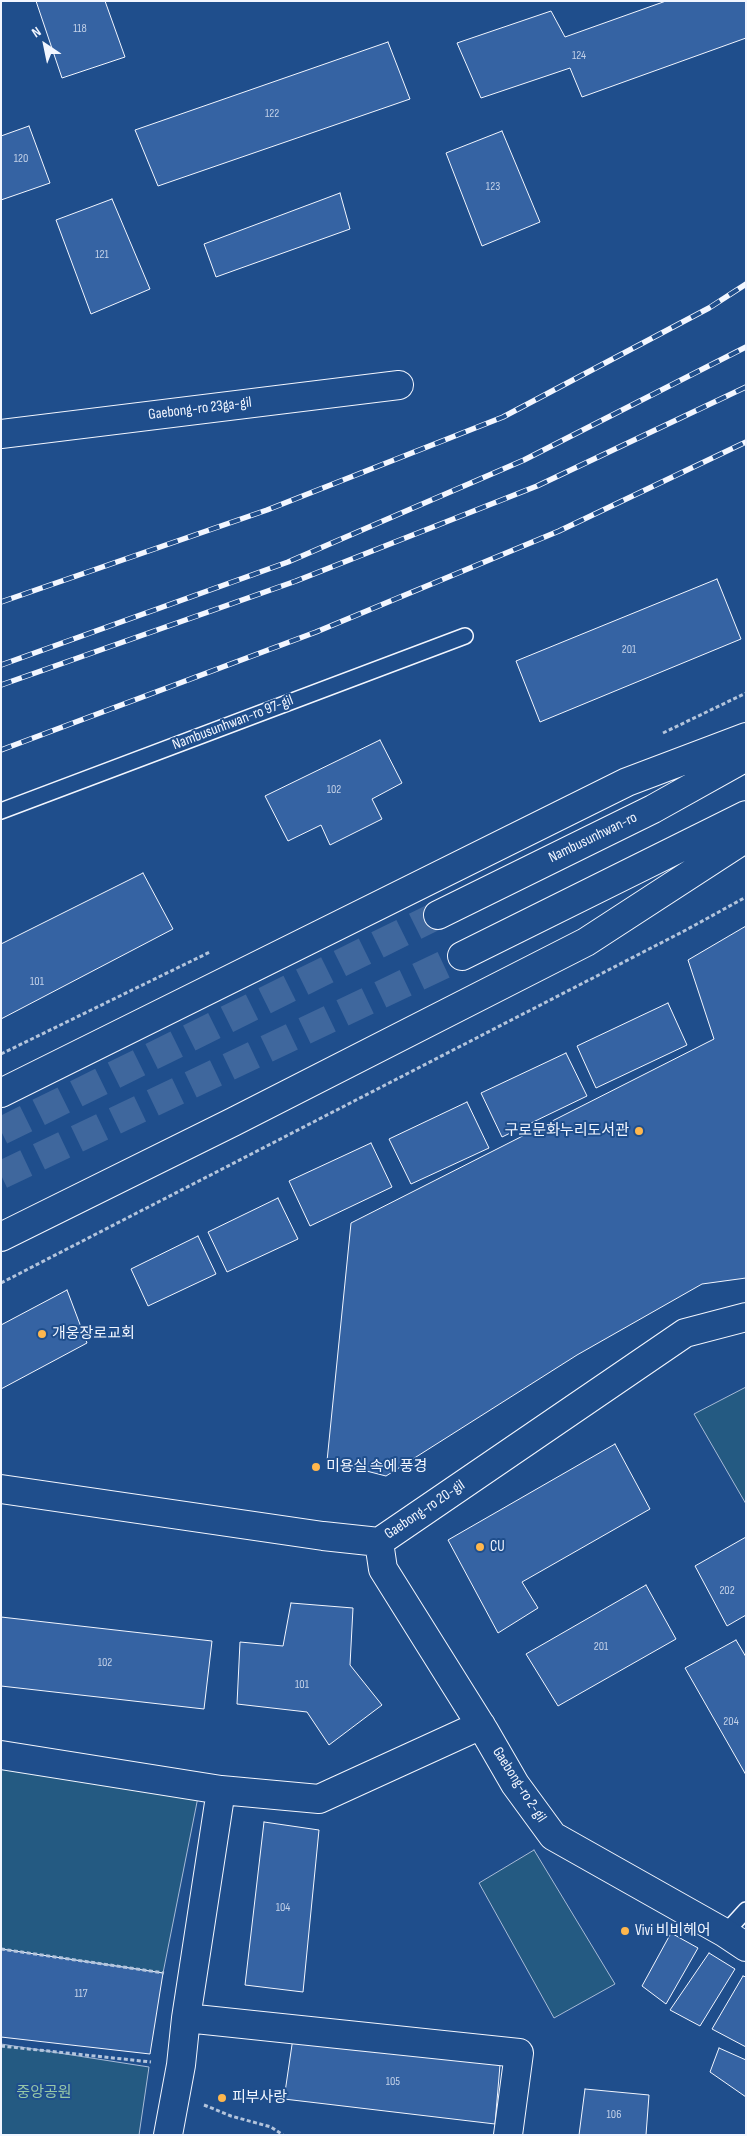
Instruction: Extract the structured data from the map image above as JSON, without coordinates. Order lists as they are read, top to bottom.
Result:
{
  "streets": {
    "street": [
      "Gaebong-ro 23ga-gil",
      "Nambusunhwan-ro",
      "Gaebong-ro 20-gil",
      "Gaebong-ro 2-gil"
    ],
    "lane": ["Nambusunhwan-ro 97-gil"]
  },
  "crossings": [
    ["Gaebong-ro 20-gil", "Gaebong-ro 2-gil"]
  ],
  "parks": ["중앙공원"],
  "places": [
    "구로문화누리도서관",
    "개웅장로교회",
    "미용실 속에 풍경",
    "CU",
    "Vivi 비비헤어",
    "피부사랑"
  ],
  "house_numbers": [
    "118",
    "124",
    "122",
    "120",
    "123",
    "121",
    "201",
    "102",
    "101",
    "202",
    "201",
    "102",
    "101",
    "204",
    "104",
    "117",
    "105",
    "106"
  ],
  "north": "top left"
}
